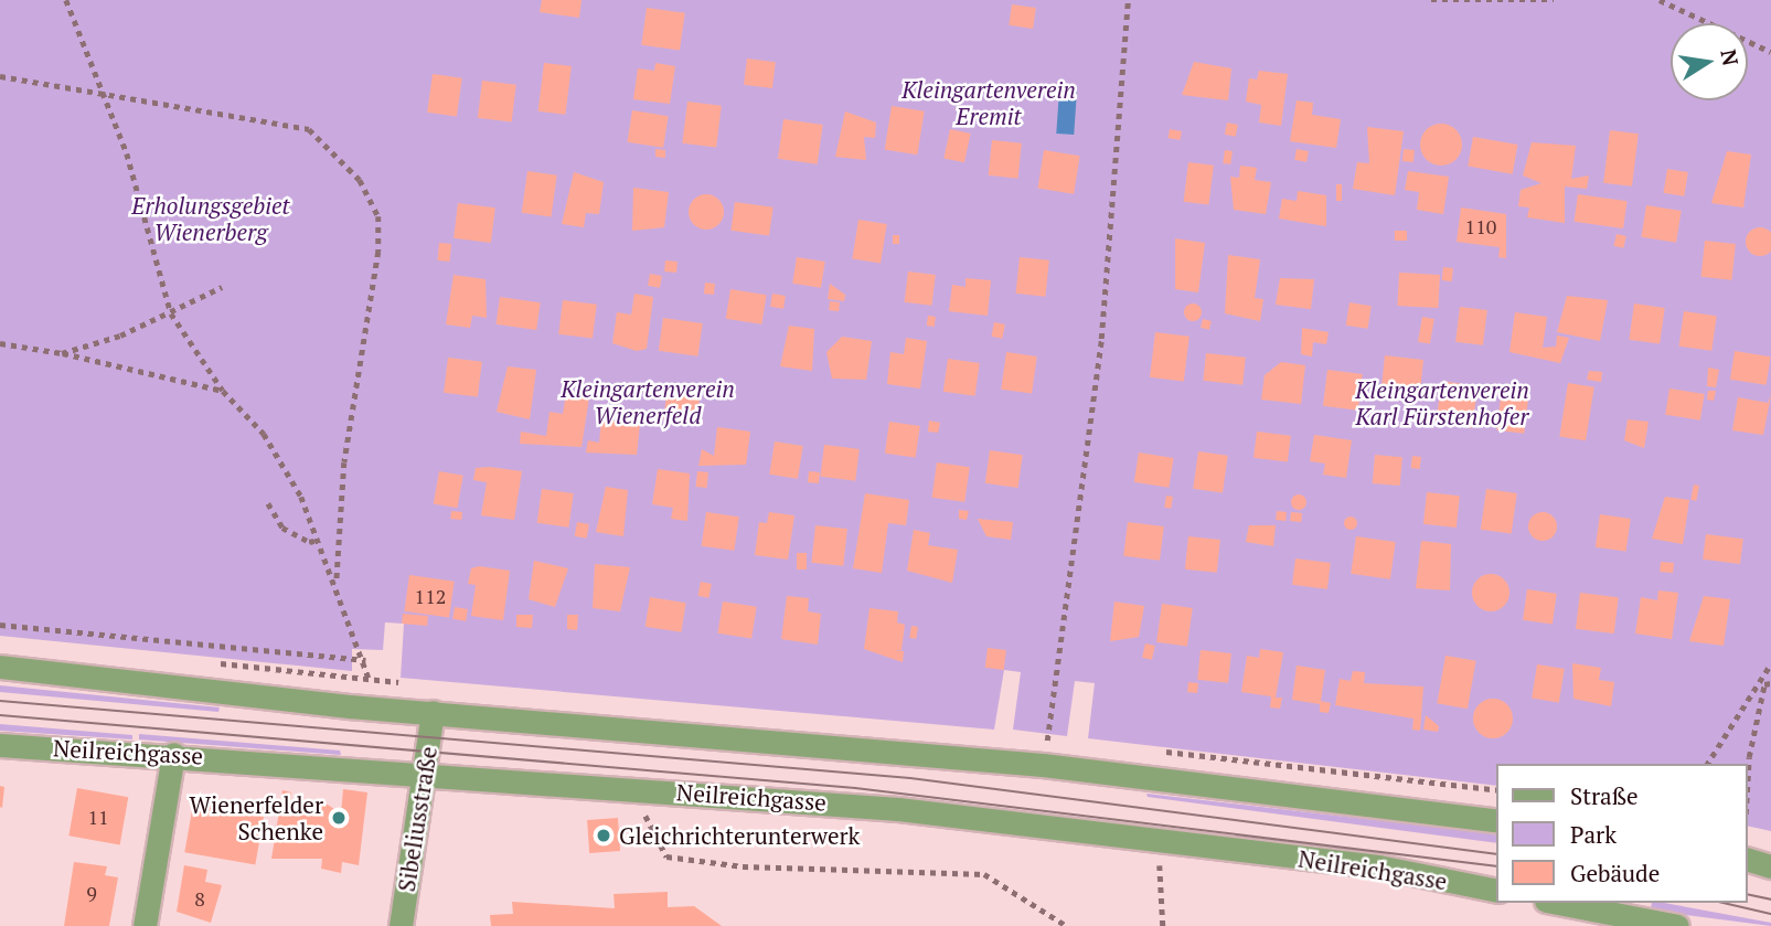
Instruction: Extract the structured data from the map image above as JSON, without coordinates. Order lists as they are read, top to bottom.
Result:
{
  "streets": {
    "street": ["Neilreichgasse", "Sibeliusstraße"]
  },
  "crossings": [
    ["Neilreichgasse", "Sibeliusstraße"]
  ],
  "parks": [
    "Kleingartenverein Eremit",
    "Erholungsgebiet Wienerberg",
    "Kleingartenverein Wienerfeld",
    "Kleingartenverein Karl Fürstenhofer"
  ],
  "places": ["Wienerfelder Schenke", "Gleichrichterunterwerk"],
  "house_numbers": [
    "110",
    "112",
    "11",
    "9",
    "8"
  ],
  "legend": ["Straße", "Park", "Gebäude"],
  "north": "right"
}
